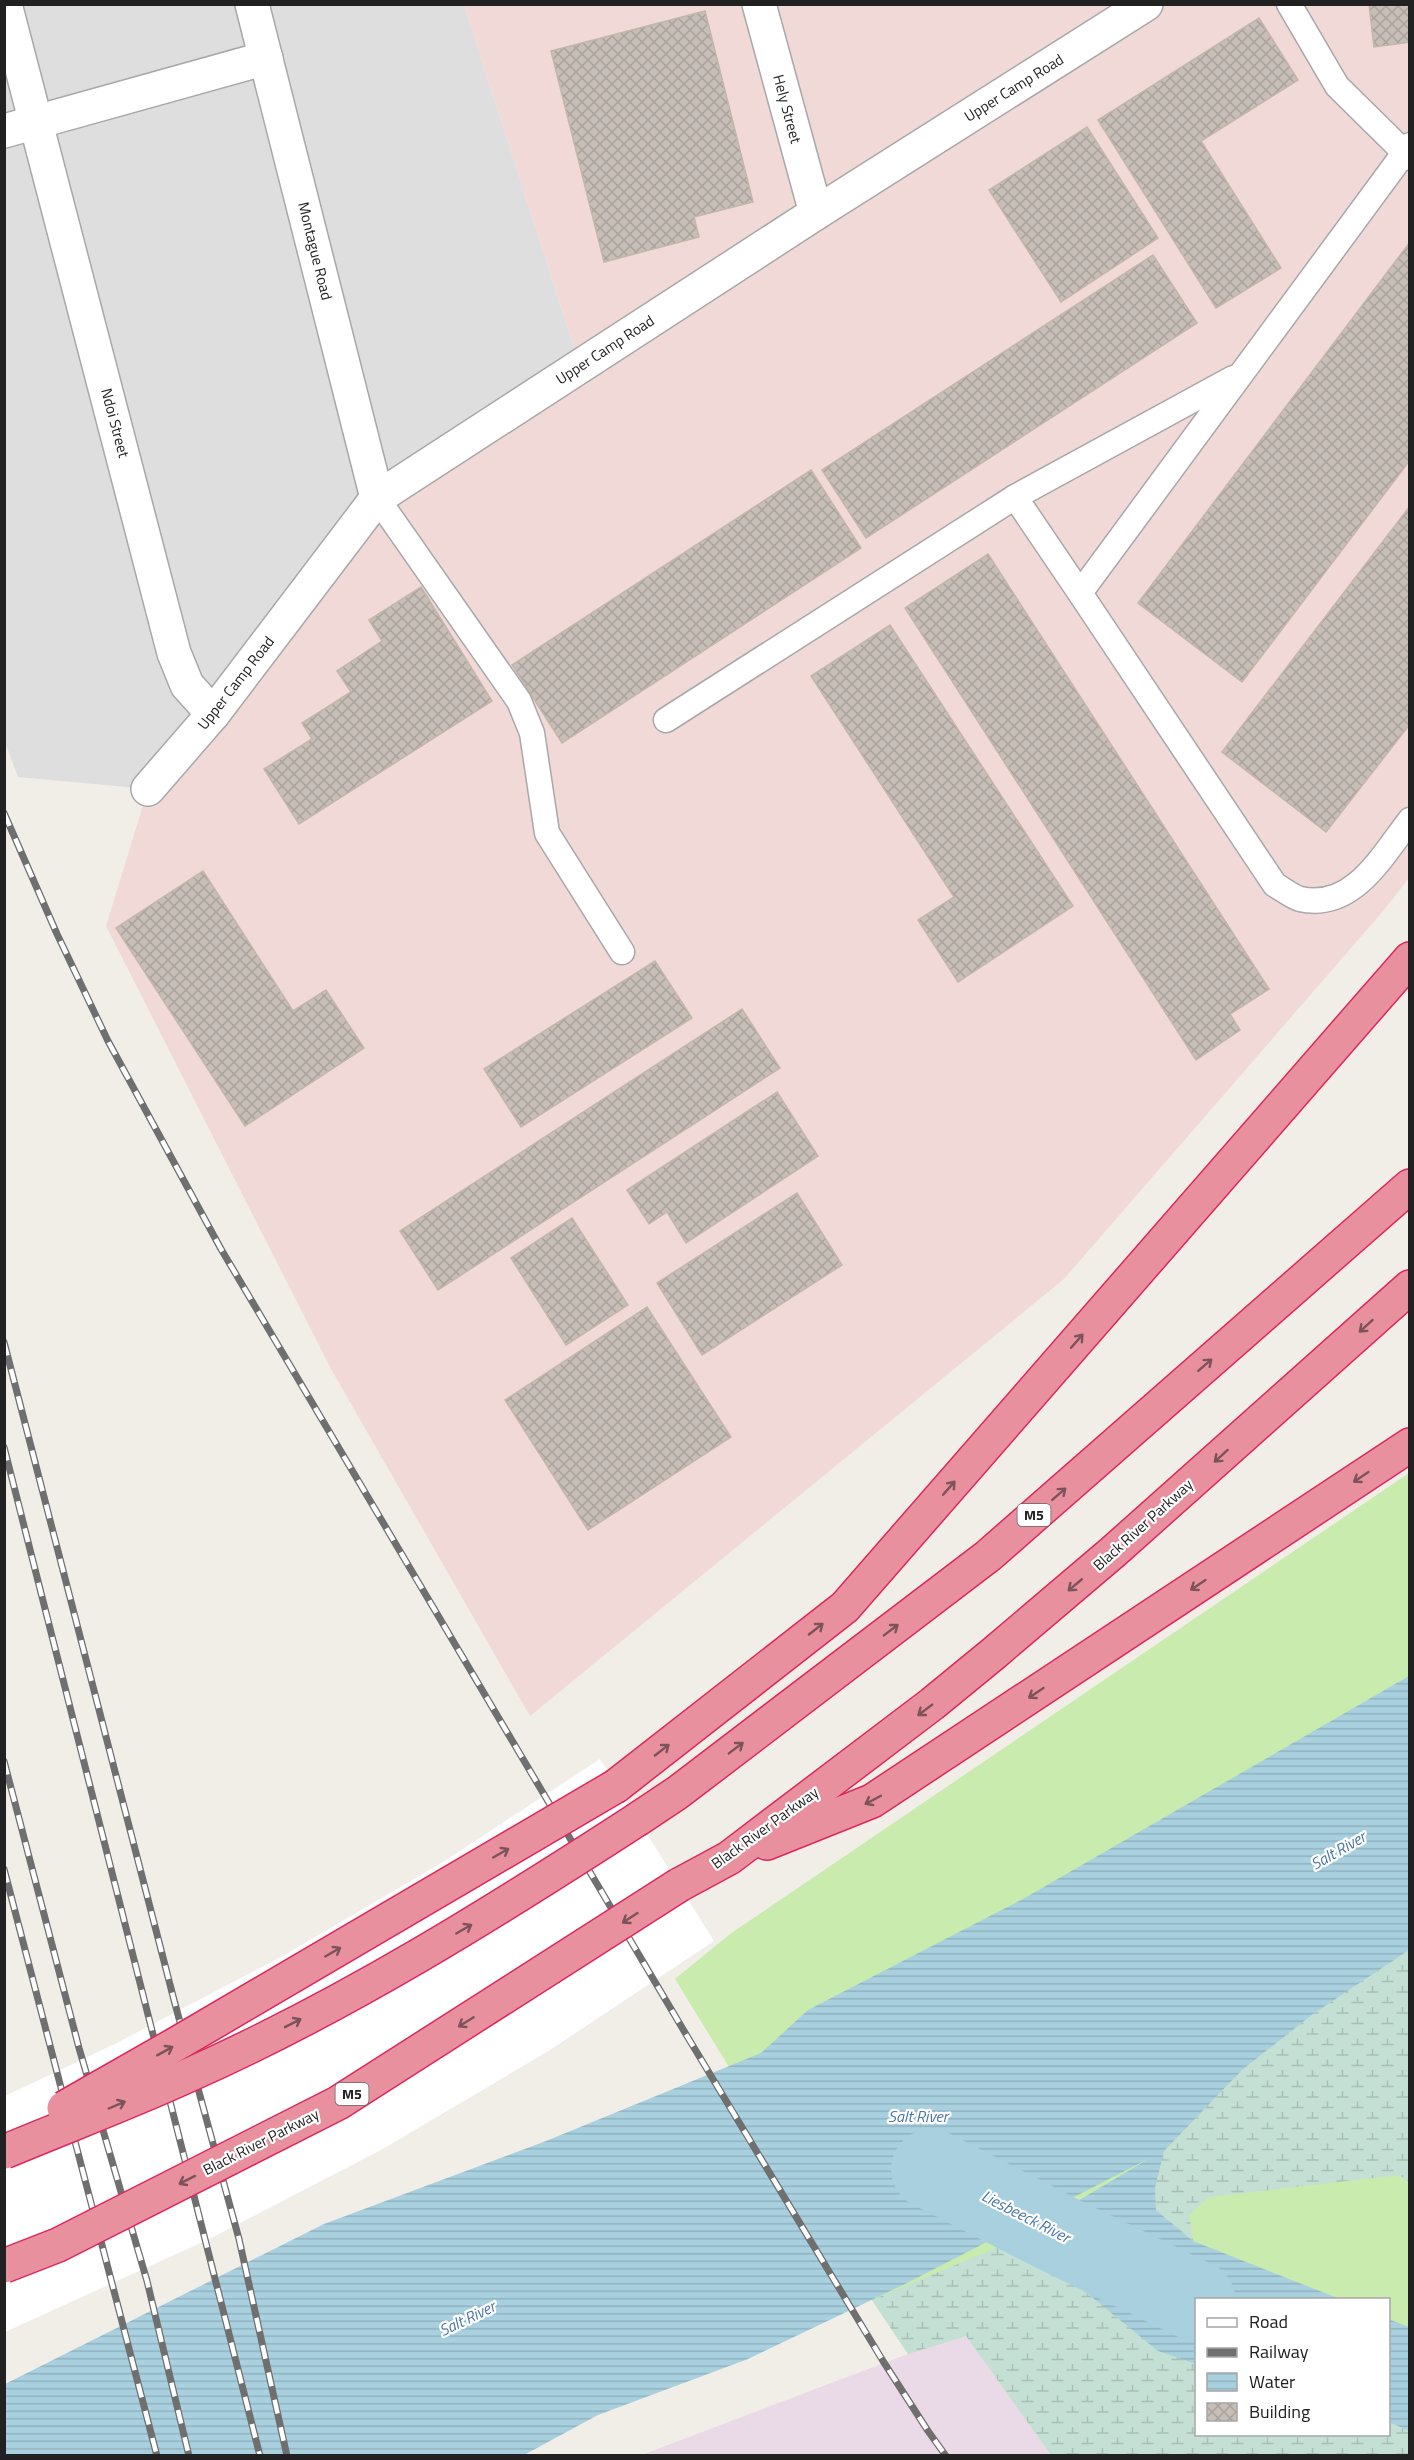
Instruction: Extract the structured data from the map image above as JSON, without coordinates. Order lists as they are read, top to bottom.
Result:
{
  "streets": {
    "highway": ["M5", "Black River Parkway"],
    "street": [
      "Upper Camp Road",
      "Hely Street",
      "Montague Road",
      "Ndoi Street"
    ]
  },
  "crossings": [
    ["Upper Camp Road", "Hely Street"],
    ["Upper Camp Road", "Montague Road"],
    ["Upper Camp Road", "Ndoi Street"]
  ],
  "water": ["Salt River", "Liesbeeck River"],
  "legend": [
    "Road",
    "Railway",
    "Water",
    "Building"
  ]
}
